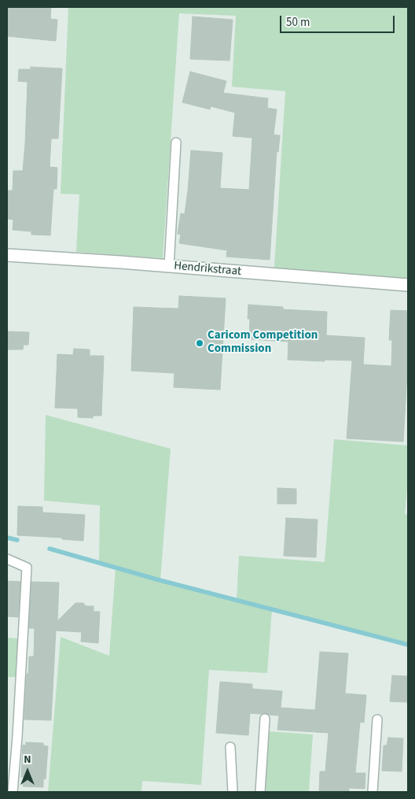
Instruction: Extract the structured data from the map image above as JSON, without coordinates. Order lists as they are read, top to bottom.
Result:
{
  "streets": {
    "street": ["Hendrikstraat"]
  },
  "places": ["Caricom Competition Commission"],
  "scale_bar": "50 m",
  "north": "top"
}
